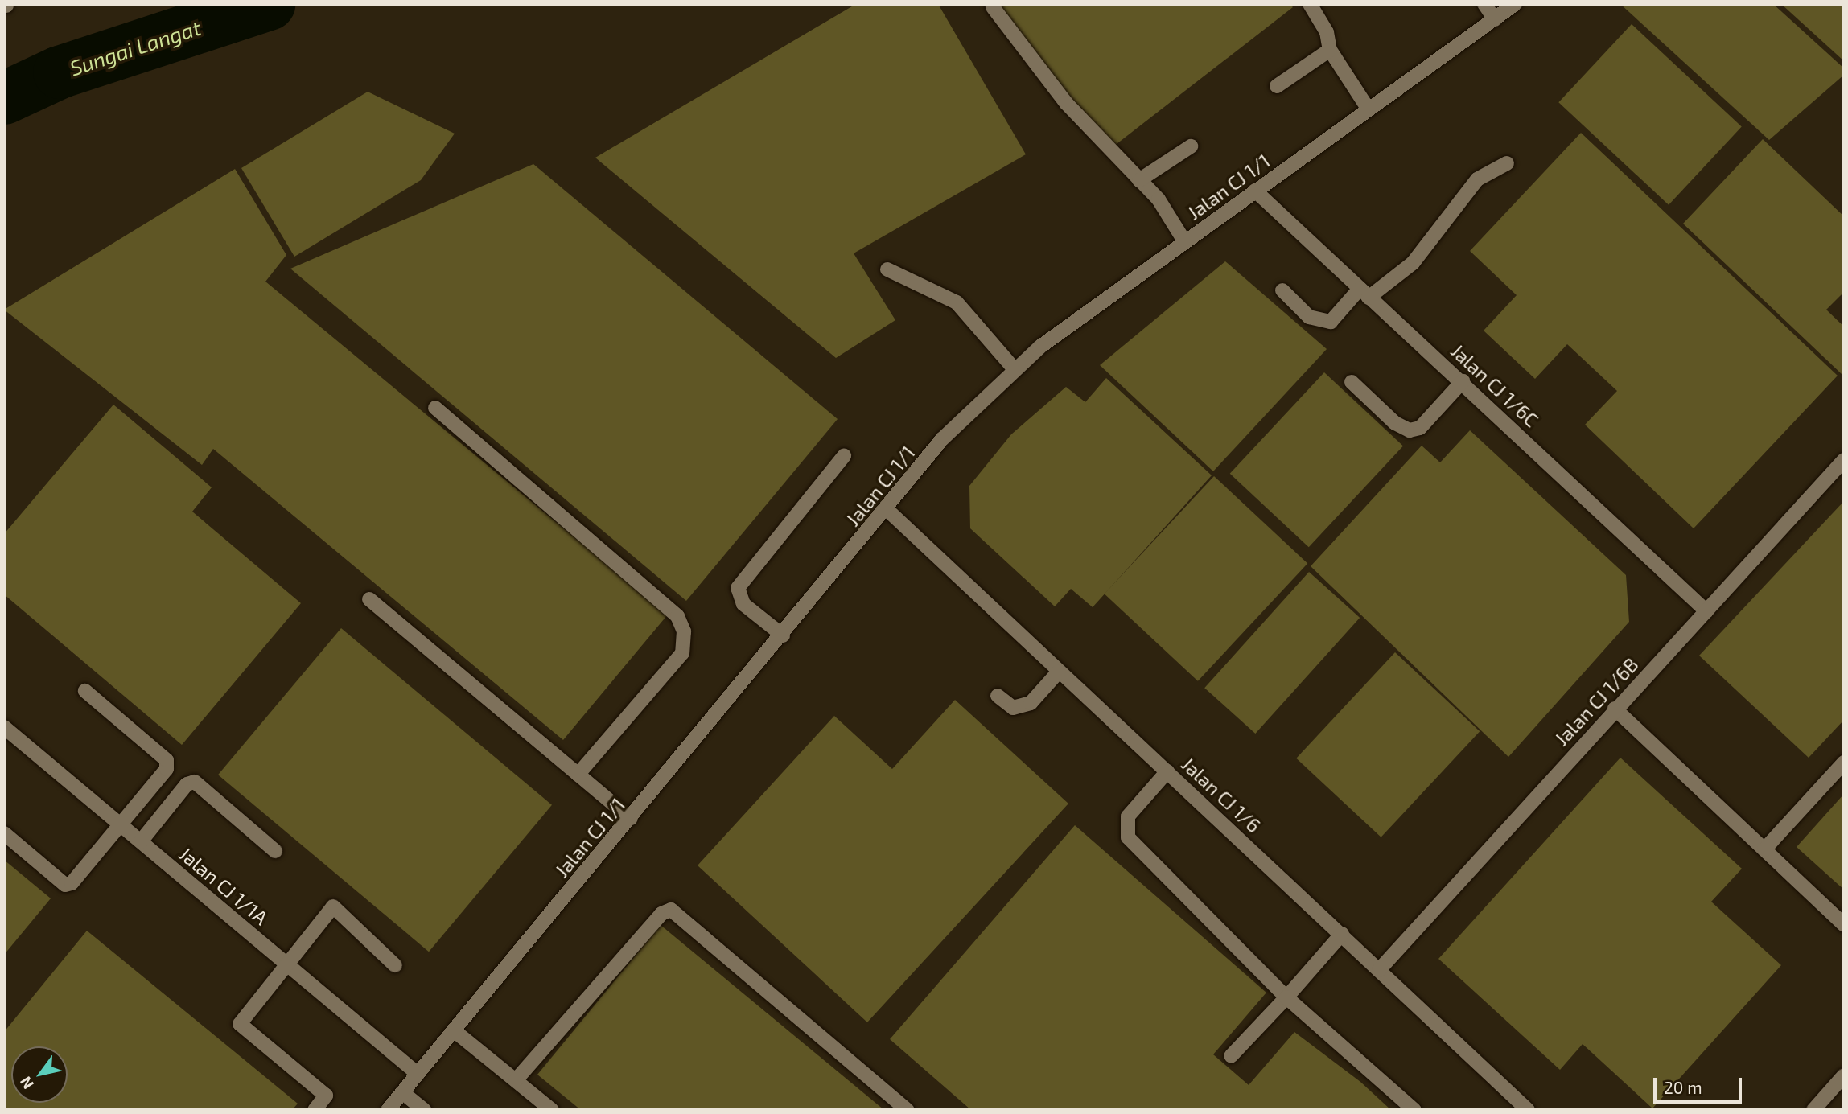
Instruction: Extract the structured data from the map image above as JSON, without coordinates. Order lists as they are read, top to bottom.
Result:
{
  "streets": {
    "street": [
      "Jalan CJ 1/1",
      "Jalan CJ 1/6C",
      "Jalan CJ 1/6B",
      "Jalan CJ 1/6",
      "Jalan CJ 1/1A"
    ]
  },
  "crossings": [
    ["Jalan CJ 1/1", "Jalan CJ 1/6C"],
    ["Jalan CJ 1/1", "Jalan CJ 1/6"],
    ["Jalan CJ 1/1", "Jalan CJ 1/1A"],
    ["Jalan CJ 1/6C", "Jalan CJ 1/6B"],
    ["Jalan CJ 1/6B", "Jalan CJ 1/6"]
  ],
  "water": ["Sungai Langat"],
  "scale_bar": "20 m",
  "north": "bottom left"
}
